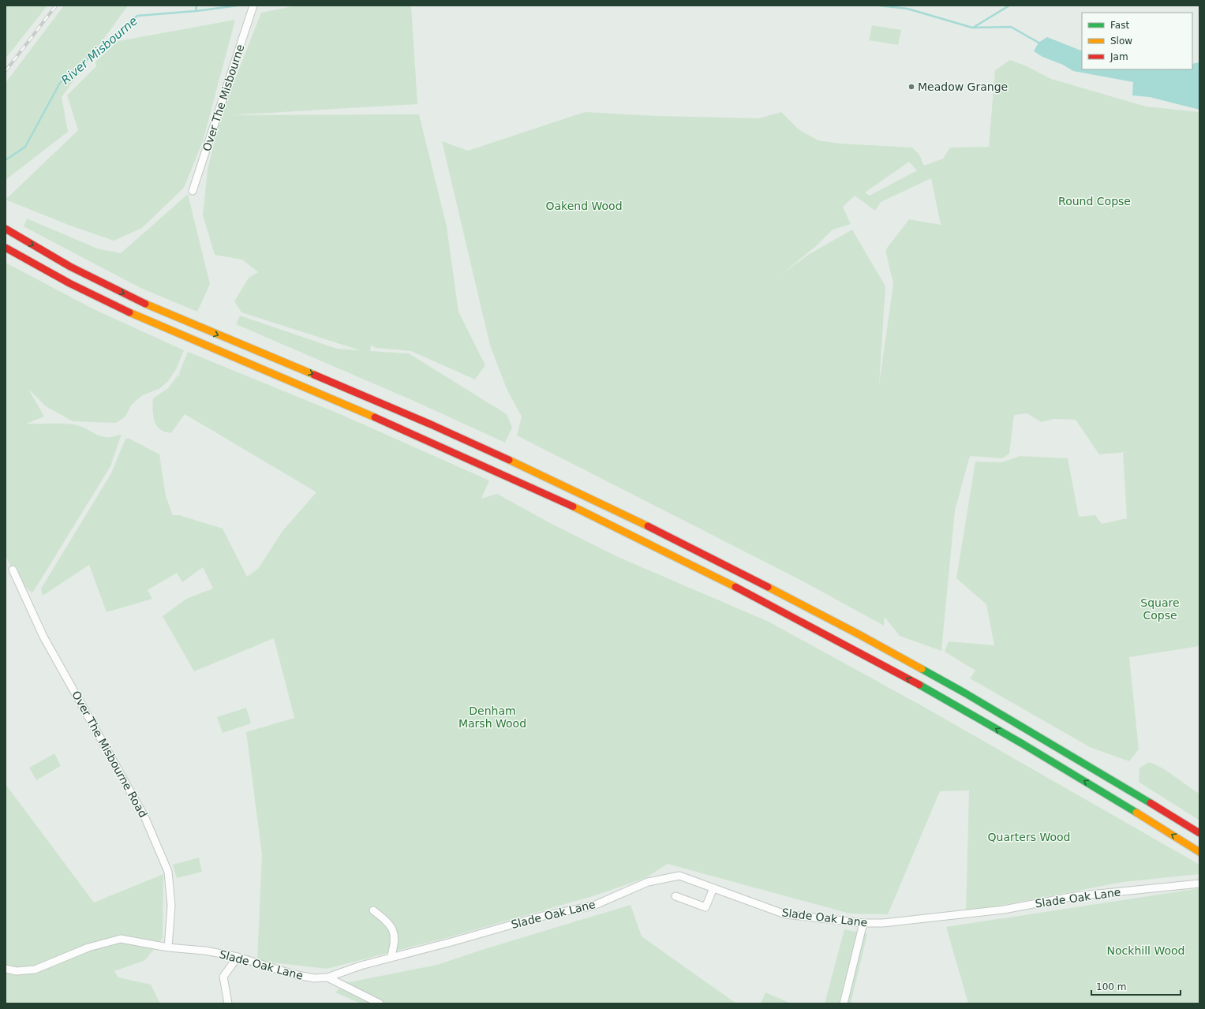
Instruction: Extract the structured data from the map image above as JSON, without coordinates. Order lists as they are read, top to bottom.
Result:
{
  "streets": {
    "street": ["Over The Misbourne", "Over The Misbourne Road", "Slade Oak Lane"]
  },
  "crossings": [
    ["Over The Misbourne Road", "Slade Oak Lane"]
  ],
  "water": ["River Misbourne"],
  "parks": [
    "Round Copse",
    "Oakend Wood",
    "Square Copse",
    "Denham Marsh Wood",
    "Quarters Wood",
    "Nockhill Wood"
  ],
  "places": ["Meadow Grange"],
  "legend": ["Fast", "Slow", "Jam"],
  "scale_bar": "100 m"
}
